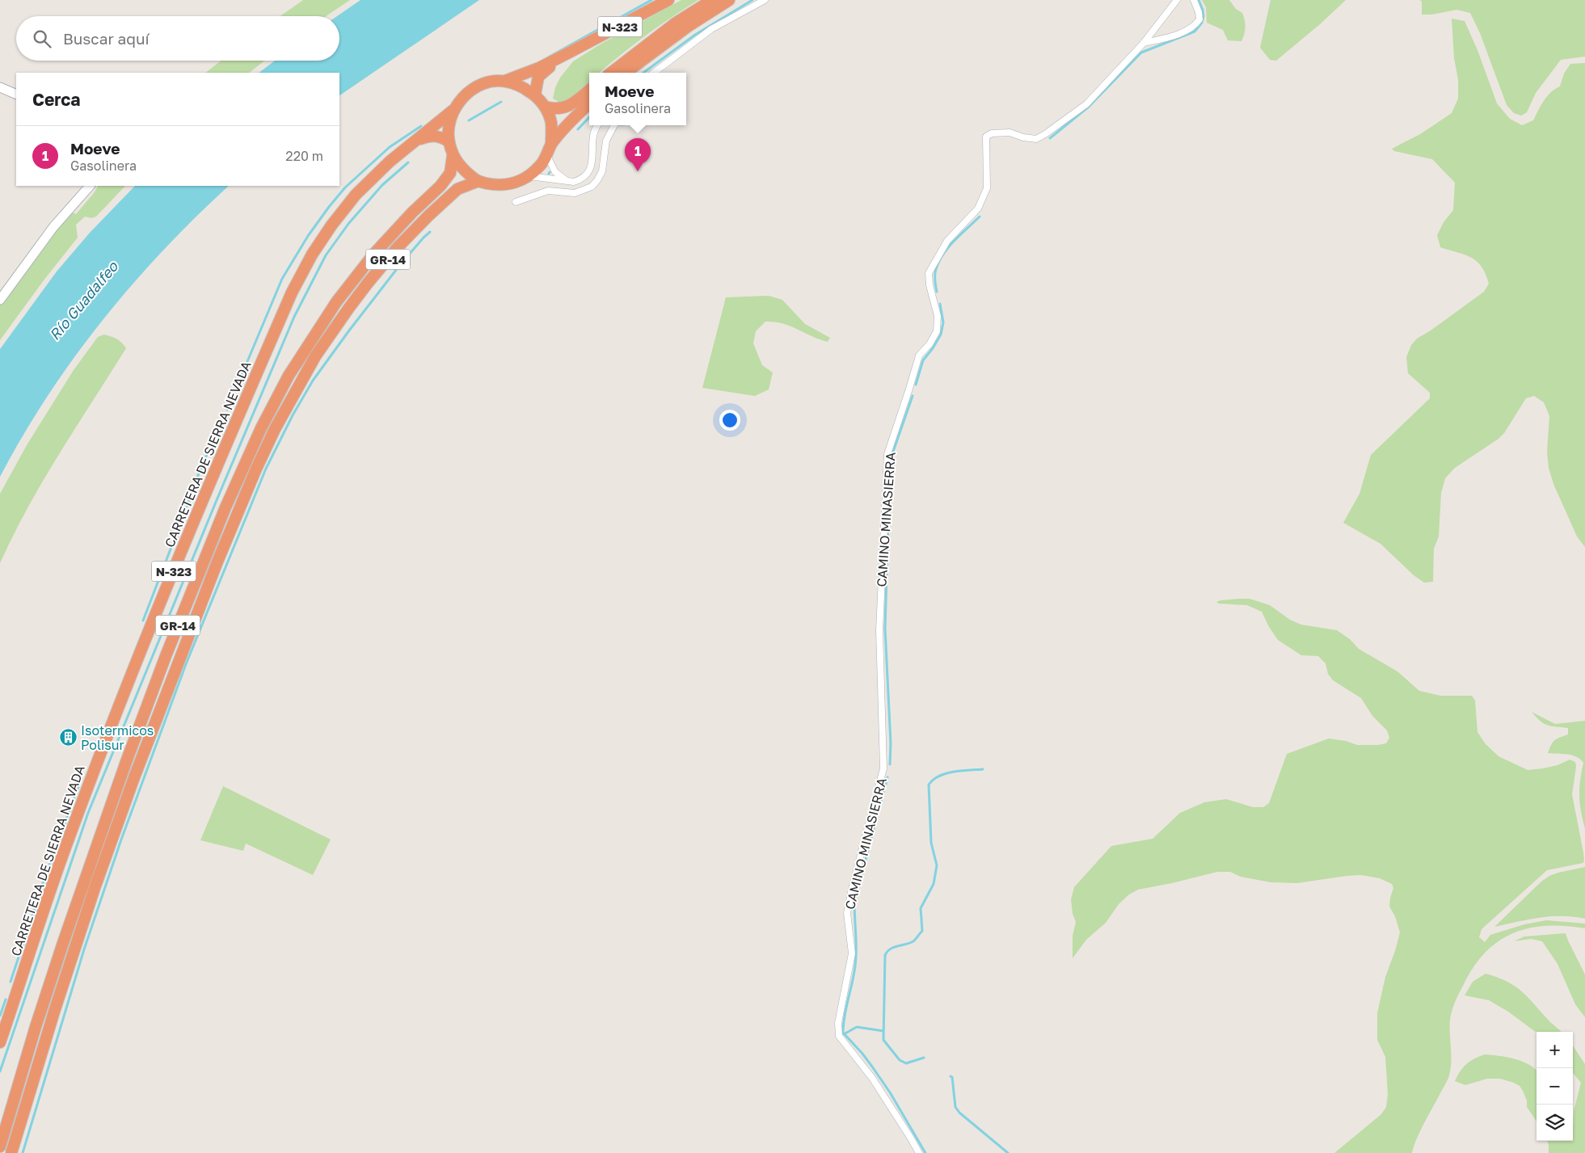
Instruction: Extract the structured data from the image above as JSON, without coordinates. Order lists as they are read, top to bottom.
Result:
{
  "streets": {
    "highway": ["N-323", "GR-14", "CARRETERA DE SIERRA NEVADA"],
    "street": ["CAMINO MINASIERRA"]
  },
  "crossings": [
    ["N-323", "GR-14"],
    ["N-323", "CARRETERA DE SIERRA NEVADA"],
    ["GR-14", "CARRETERA DE SIERRA NEVADA"]
  ],
  "water": ["Río Guadalfeo"],
  "places": {
    "building": ["Isotermicos Polisur"]
  },
  "page": {
    "search": "Buscar aquí",
    "popup": ["Moeve", "Gasolinera"],
    "heading": "Cerca",
    "list": [
      {
        "mark": "1",
        "name": "Moeve",
        "note": "Gasolinera",
        "value": "220 m"
      }
    ],
    "pins": "1",
    "map_buttons": ["+", "−"]
  }
}
